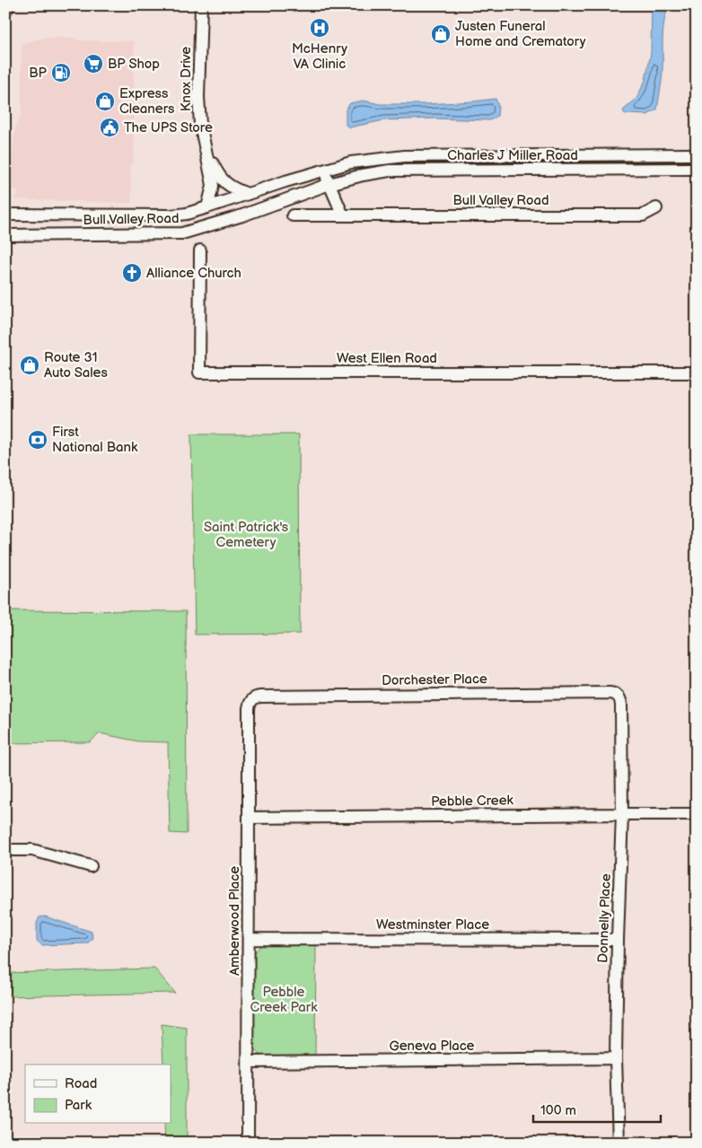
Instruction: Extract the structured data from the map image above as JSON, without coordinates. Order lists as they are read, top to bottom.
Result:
{
  "streets": {
    "street": [
      "Knox Drive",
      "Charles J Miller Road",
      "Bull Valley Road",
      "West Ellen Road",
      "Dorchester Place",
      "Pebble Creek",
      "Donnelly Place",
      "Amberwood Place",
      "Westminster Place",
      "Geneva Place"
    ]
  },
  "crossings": [
    ["Knox Drive", "Bull Valley Road"],
    ["Charles J Miller Road", "Bull Valley Road"],
    ["Dorchester Place", "Donnelly Place"],
    ["Dorchester Place", "Amberwood Place"],
    ["Pebble Creek", "Donnelly Place"],
    ["Pebble Creek", "Amberwood Place"],
    ["Donnelly Place", "Westminster Place"],
    ["Donnelly Place", "Geneva Place"],
    ["Amberwood Place", "Westminster Place"],
    ["Amberwood Place", "Geneva Place"]
  ],
  "parks": ["Saint Patrick's Cemetery", "Pebble Creek Park"],
  "places": {
    "hospital": ["McHenry VA Clinic"],
    "shop": ["Justen Funeral Home and Crematory", "Express Cleaners", "Route 31 Auto Sales"],
    "supermarket": ["BP Shop"],
    "fuel station": ["BP"],
    "public building": ["The UPS Store"],
    "church": ["Alliance Church"],
    "bank": ["First National Bank"]
  },
  "legend": ["Road", "Park"],
  "scale_bar": "100 m"
}
